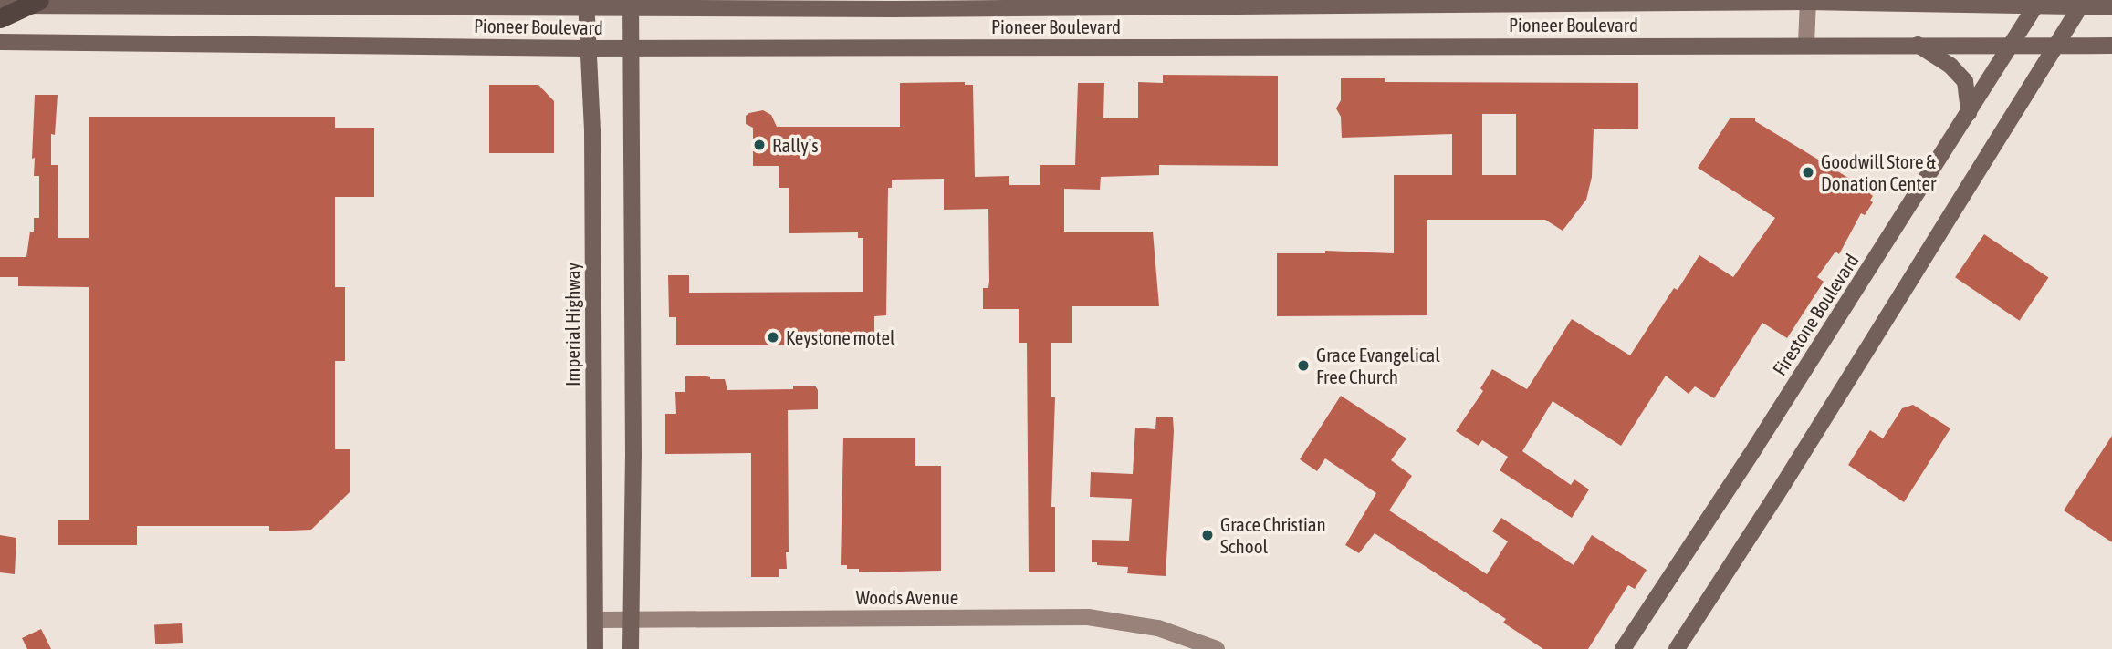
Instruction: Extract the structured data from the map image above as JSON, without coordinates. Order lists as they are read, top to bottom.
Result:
{
  "streets": {
    "main road": ["Pioneer Boulevard", "Firestone Boulevard", "Imperial Highway"],
    "street": ["Woods Avenue"]
  },
  "crossings": [
    ["Pioneer Boulevard", "Firestone Boulevard"],
    ["Pioneer Boulevard", "Imperial Highway"],
    ["Imperial Highway", "Woods Avenue"]
  ],
  "places": [
    "Rally's",
    "Goodwill Store & Donation Center",
    "Keystone motel",
    "Grace Evangelical Free Church",
    "Grace Christian School"
  ]
}
